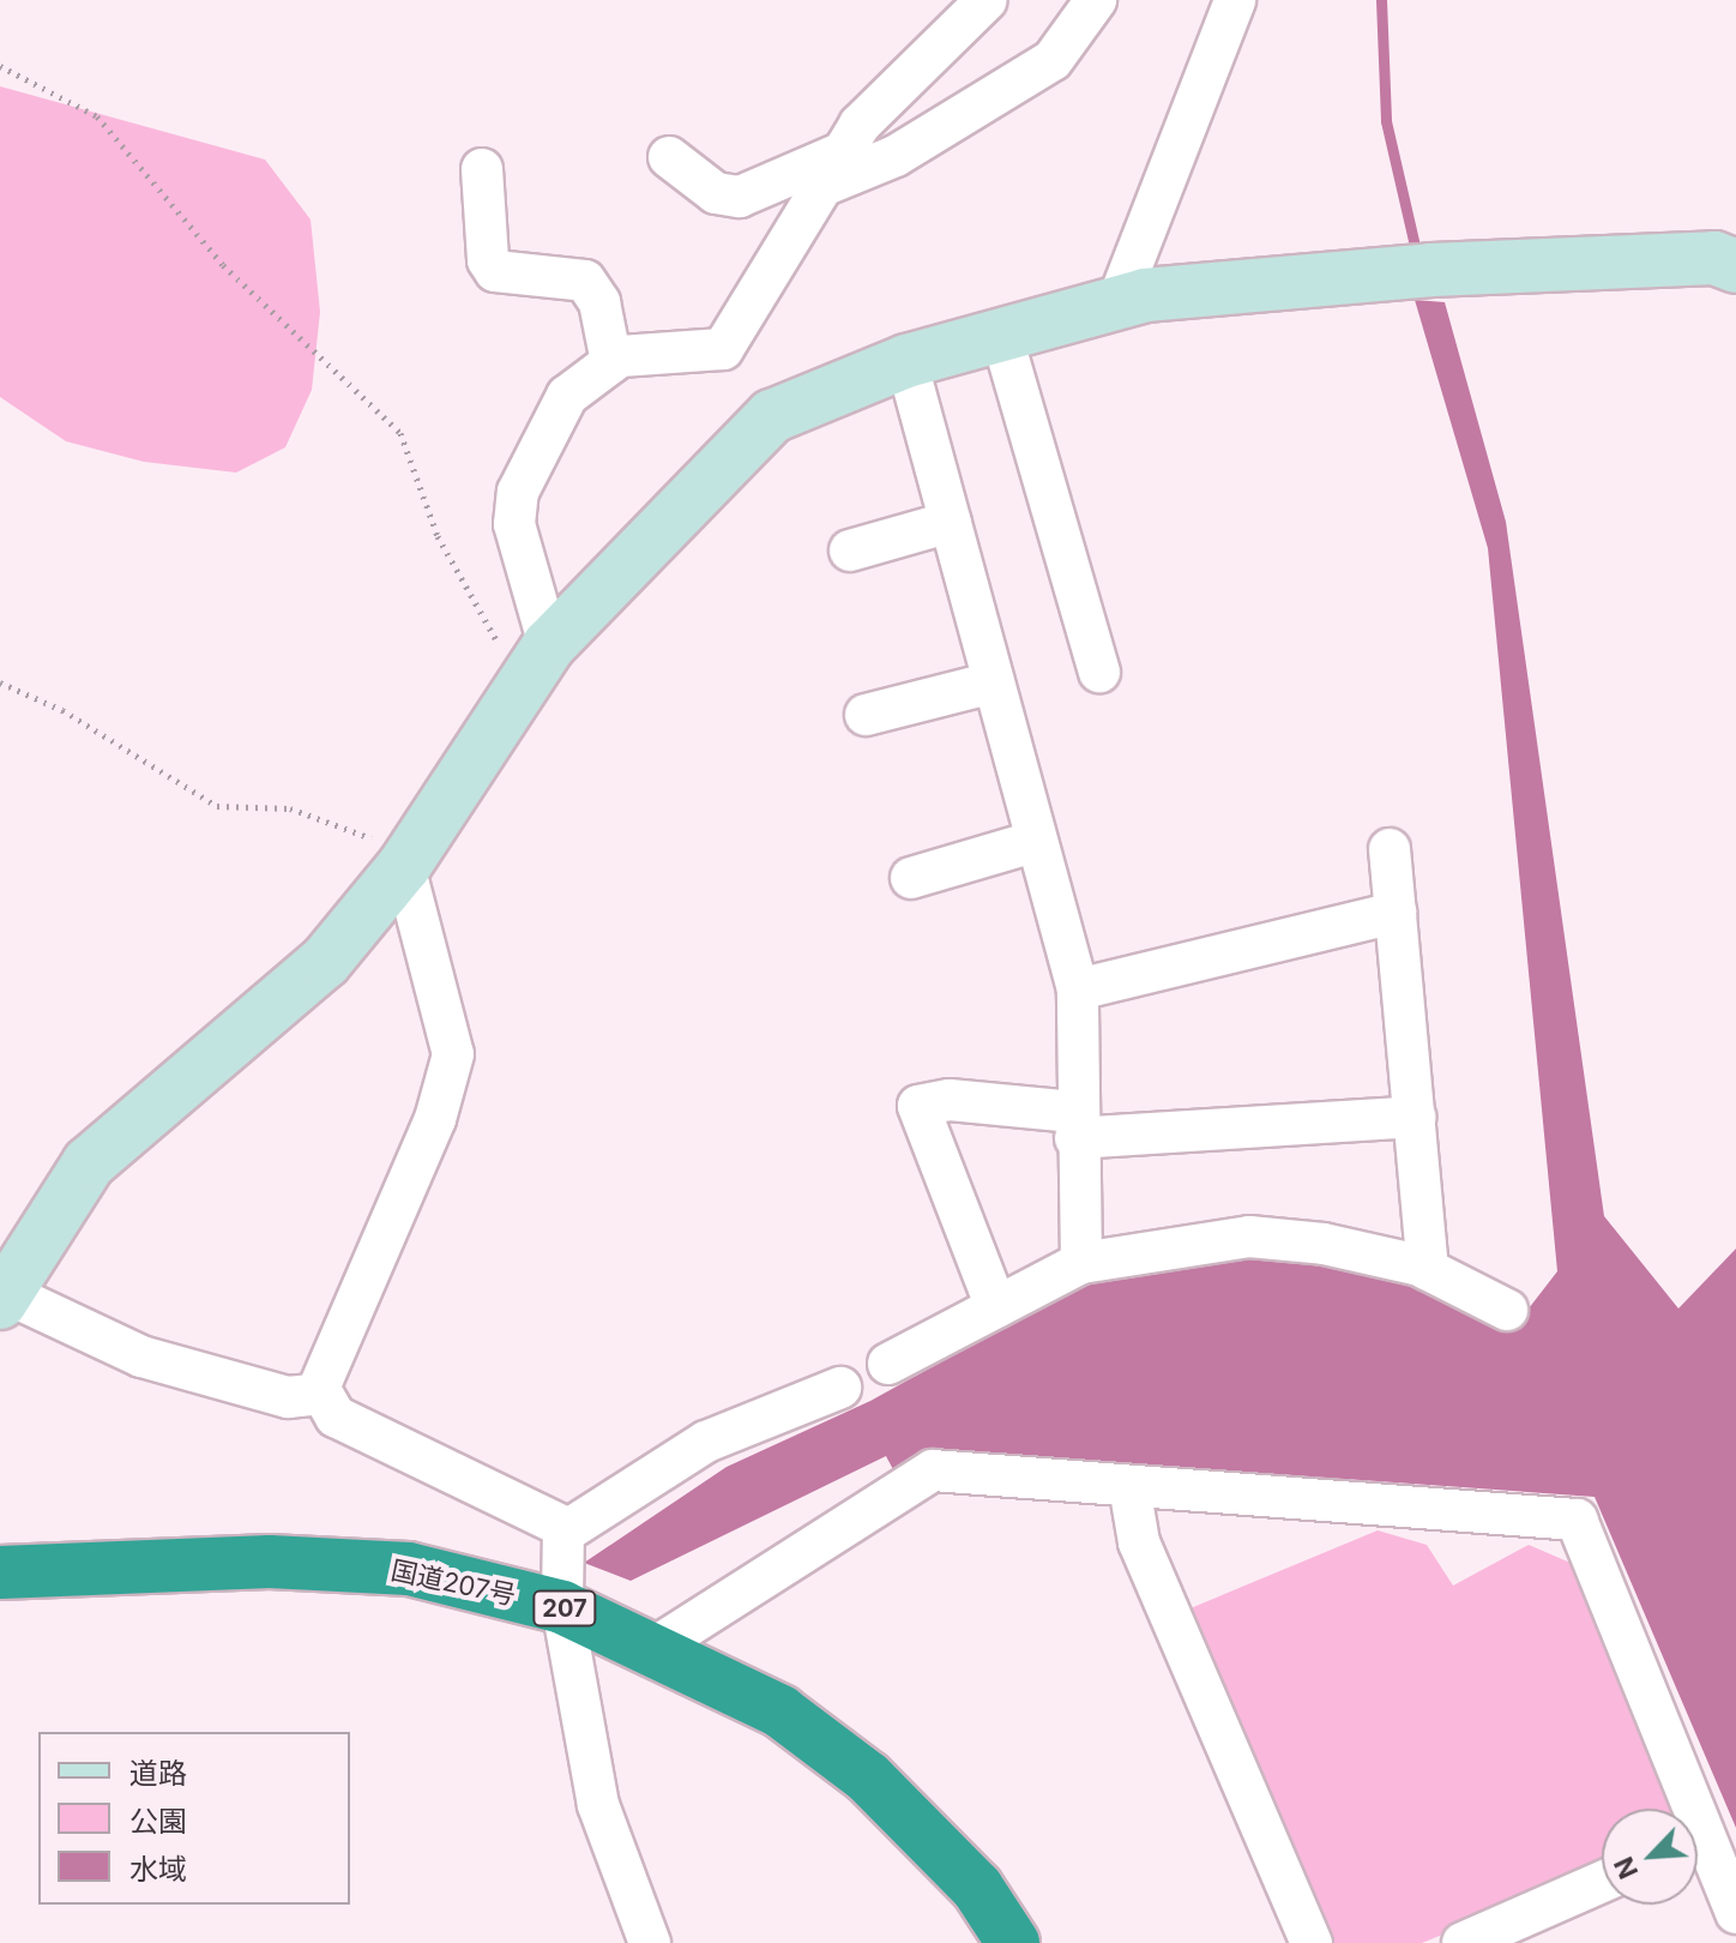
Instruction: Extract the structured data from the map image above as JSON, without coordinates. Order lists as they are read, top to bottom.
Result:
{
  "streets": {
    "highway": ["国道207号", "207"]
  },
  "legend": ["道路", "公園", "水域"],
  "north": "bottom left"
}
